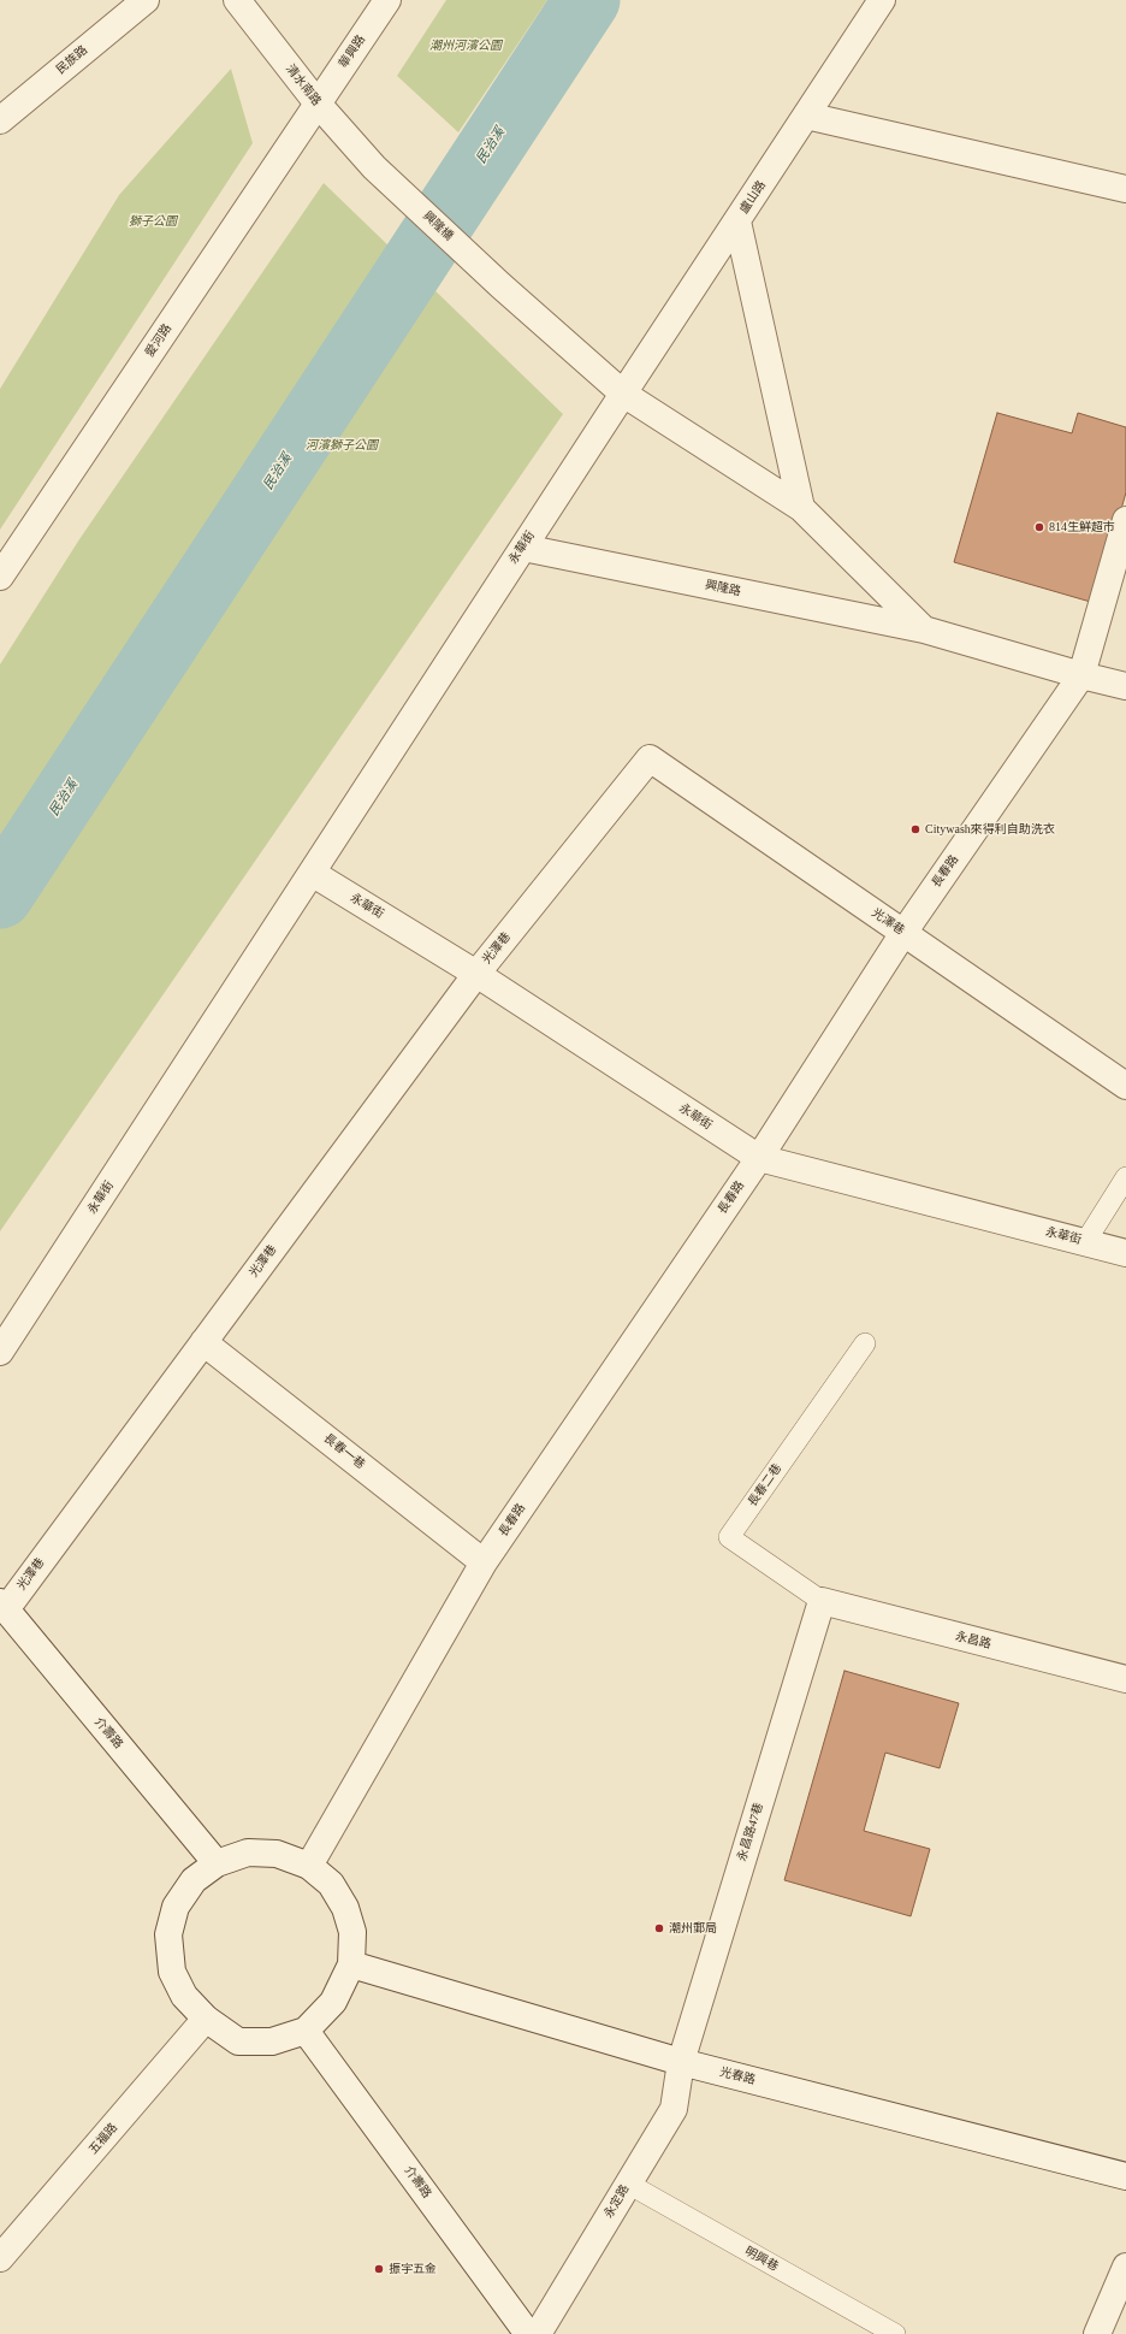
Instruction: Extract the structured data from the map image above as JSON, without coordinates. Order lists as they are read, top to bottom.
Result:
{
  "streets": {
    "street": [
      "華興路",
      "民族路",
      "清水南路",
      "盧山路",
      "興隆橋",
      "愛河路",
      "永華街",
      "興隆路",
      "長春路",
      "光澤巷",
      "長春一巷",
      "永昌路",
      "介壽路",
      "永昌路47巷",
      "光春路",
      "五福路",
      "永定路"
    ],
    "lane": ["長春二巷", "明興巷"]
  },
  "crossings": [
    ["華興路", "清水南路"],
    ["華興路", "愛河路"],
    ["清水南路", "興隆橋"],
    ["清水南路", "愛河路"],
    ["盧山路", "永華街"],
    ["盧山路", "興隆路"],
    ["興隆橋", "興隆路"],
    ["永華街", "興隆路"],
    ["永華街", "長春路"],
    ["永華街", "光澤巷"],
    ["興隆路", "長春路"],
    ["長春路", "光澤巷"],
    ["長春路", "長春一巷"],
    ["光澤巷", "長春一巷"],
    ["光澤巷", "介壽路"],
    ["長春二巷", "永昌路"],
    ["長春二巷", "永昌路47巷"],
    ["永昌路", "永昌路47巷"],
    ["永昌路47巷", "光春路"],
    ["永昌路47巷", "永定路"],
    ["光春路", "永定路"],
    ["永定路", "明興巷"]
  ],
  "water": ["民治溪"],
  "parks": ["潮州河濱公園", "獅子公園", "河濱獅子公園"],
  "places": [
    "814生鮮超市",
    "Citywash來得利自助洗衣",
    "潮州郵局",
    "振宇五金"
  ]
}
